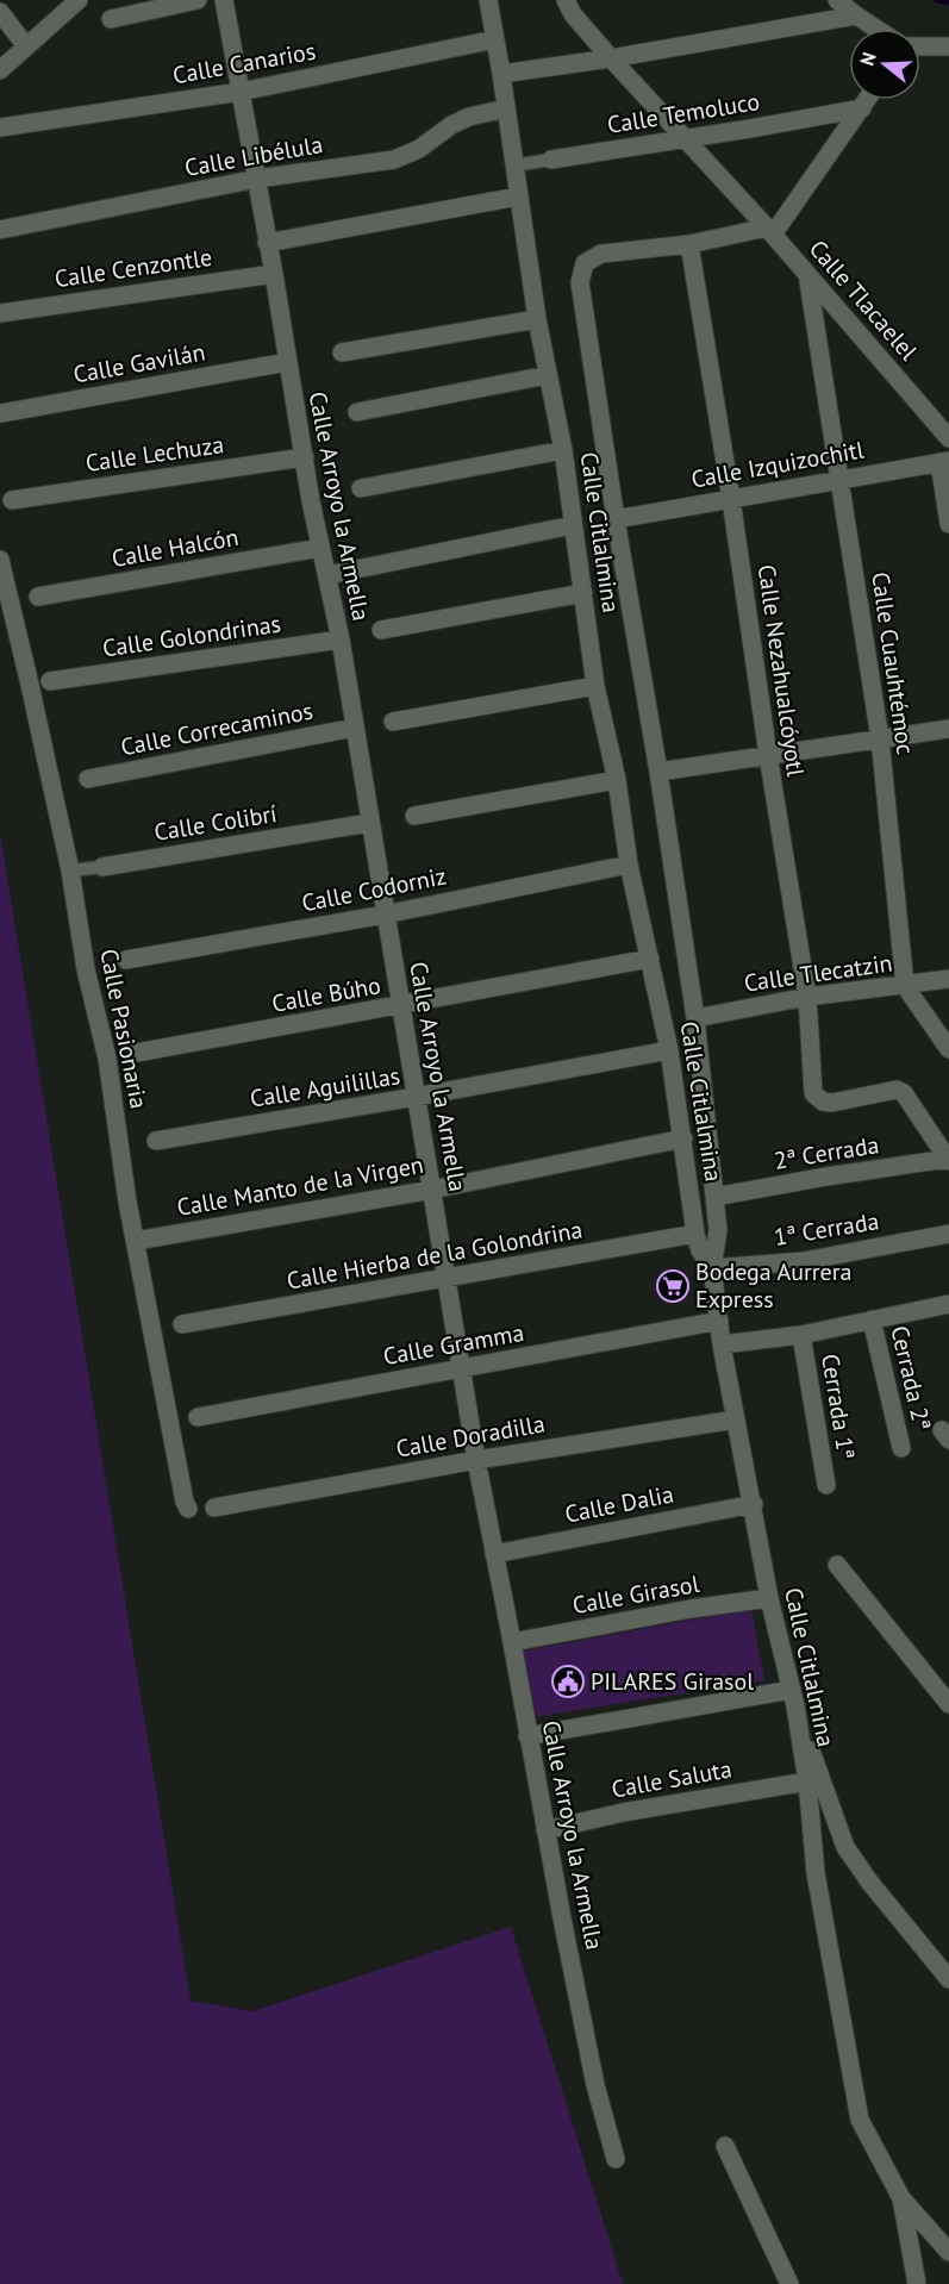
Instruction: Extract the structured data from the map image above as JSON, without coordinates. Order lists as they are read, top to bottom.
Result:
{
  "streets": {
    "street": [
      "Calle Canarios",
      "Calle Temoluco",
      "Calle Libélula",
      "Calle Cenzontle",
      "Calle Tlacaelel",
      "Calle Gavilán",
      "Calle Lechuza",
      "Calle Izquizochitl",
      "Calle Arroyo la Armella",
      "Calle Citlalmina",
      "Calle Halcón",
      "Calle Golondrinas",
      "Calle Cuauhtémoc",
      "Calle Nezahualcóyotl",
      "Calle Correcaminos",
      "Calle Colibrí",
      "Calle Codorniz",
      "Calle Tlecatzin",
      "Calle Búho",
      "Calle Pasionaria",
      "Calle Aguilillas",
      "2ª Cerrada",
      "Calle Manto de la Virgen",
      "1ª Cerrada",
      "Calle Hierba de la Golondrina",
      "Calle Gramma",
      "Cerrada 2ª",
      "Cerrada 1ª",
      "Calle Doradilla",
      "Calle Dalia",
      "Calle Girasol",
      "Calle Saluta"
    ]
  },
  "crossings": [
    ["Calle Canarios", "Calle Arroyo la Armella"],
    ["Calle Canarios", "Calle Citlalmina"],
    ["Calle Temoluco", "Calle Tlacaelel"],
    ["Calle Temoluco", "Calle Citlalmina"],
    ["Calle Libélula", "Calle Arroyo la Armella"],
    ["Calle Libélula", "Calle Citlalmina"],
    ["Calle Cenzontle", "Calle Arroyo la Armella"],
    ["Calle Tlacaelel", "Calle Cuauhtémoc"],
    ["Calle Gavilán", "Calle Arroyo la Armella"],
    ["Calle Lechuza", "Calle Arroyo la Armella"],
    ["Calle Izquizochitl", "Calle Cuauhtémoc"],
    ["Calle Izquizochitl", "Calle Nezahualcóyotl"],
    ["Calle Arroyo la Armella", "Calle Halcón"],
    ["Calle Arroyo la Armella", "Calle Golondrinas"],
    ["Calle Arroyo la Armella", "Calle Correcaminos"],
    ["Calle Arroyo la Armella", "Calle Colibrí"],
    ["Calle Arroyo la Armella", "Calle Codorniz"],
    ["Calle Arroyo la Armella", "Calle Búho"],
    ["Calle Arroyo la Armella", "Calle Aguilillas"],
    ["Calle Arroyo la Armella", "Calle Manto de la Virgen"],
    ["Calle Arroyo la Armella", "Calle Hierba de la Golondrina"],
    ["Calle Arroyo la Armella", "Calle Gramma"],
    ["Calle Arroyo la Armella", "Calle Doradilla"],
    ["Calle Arroyo la Armella", "Calle Dalia"],
    ["Calle Arroyo la Armella", "Calle Girasol"],
    ["Calle Arroyo la Armella", "Calle Saluta"],
    ["Calle Citlalmina", "Calle Codorniz"],
    ["Calle Citlalmina", "Calle Búho"],
    ["Calle Citlalmina", "Calle Aguilillas"],
    ["Calle Citlalmina", "Calle Manto de la Virgen"],
    ["Calle Citlalmina", "1ª Cerrada"],
    ["Calle Citlalmina", "Calle Hierba de la Golondrina"],
    ["Calle Citlalmina", "Calle Gramma"],
    ["Calle Citlalmina", "Calle Doradilla"],
    ["Calle Citlalmina", "Calle Dalia"],
    ["Calle Citlalmina", "Calle Girasol"],
    ["Calle Citlalmina", "Calle Saluta"],
    ["Calle Cuauhtémoc", "Calle Tlecatzin"],
    ["Calle Nezahualcóyotl", "Calle Tlecatzin"],
    ["Calle Nezahualcóyotl", "2ª Cerrada"],
    ["Calle Colibrí", "Calle Pasionaria"],
    ["Calle Pasionaria", "Calle Manto de la Virgen"]
  ],
  "places": {
    "supermarket": ["Bodega Aurrera Express"],
    "public building": ["PILARES Girasol"]
  },
  "north": "left"
}
